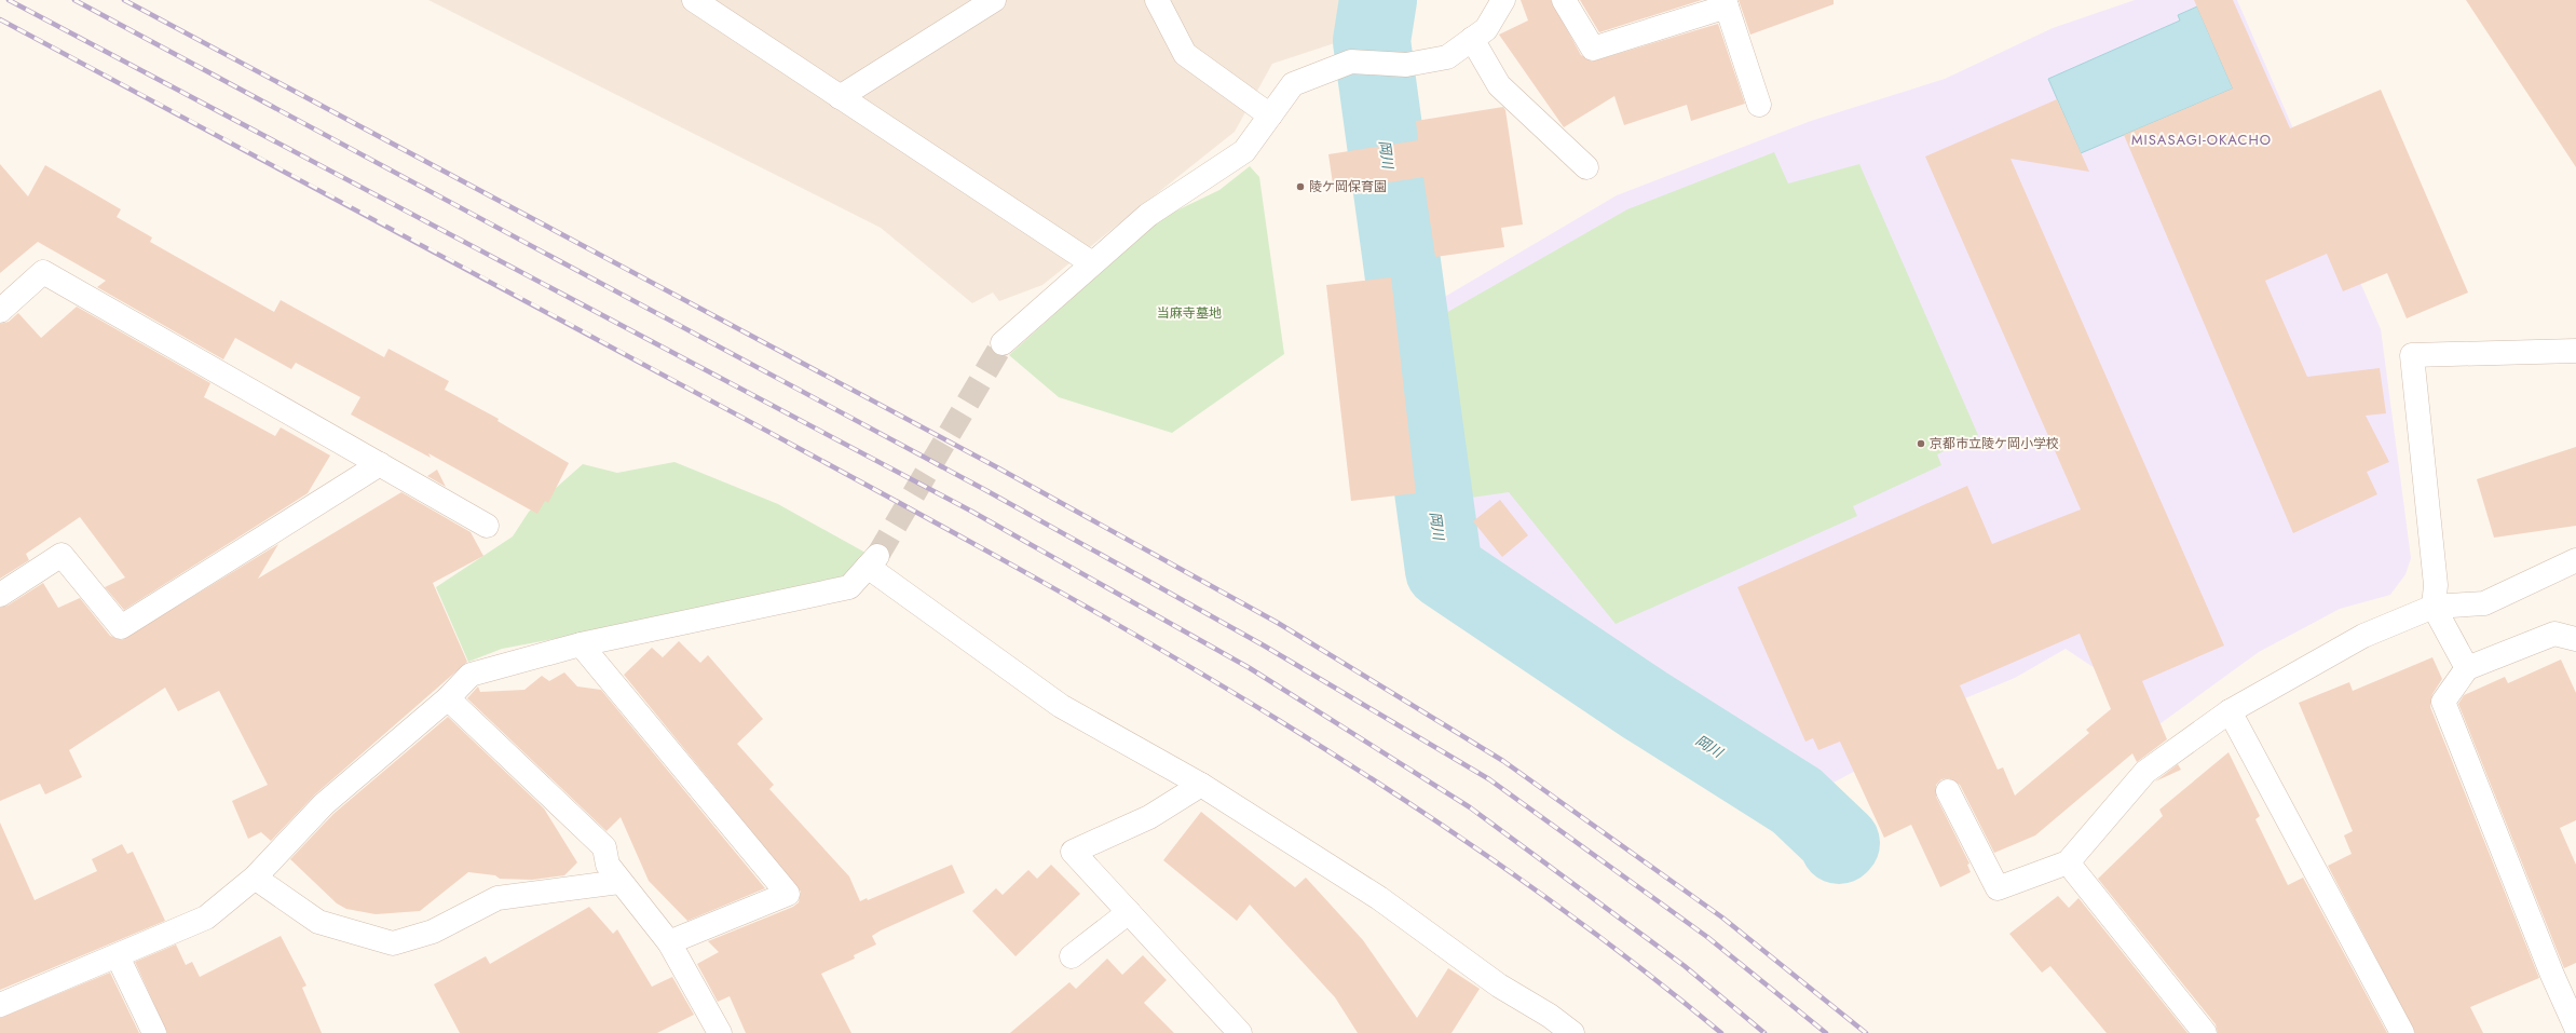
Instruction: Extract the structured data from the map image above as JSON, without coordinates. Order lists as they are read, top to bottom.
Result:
{
  "districts": ["MISASAGI-OKACHO"],
  "water": ["岡川"],
  "parks": ["当麻寺墓地"],
  "places": ["陵ケ岡保育園", "京都市立陵ケ岡小学校"]
}
